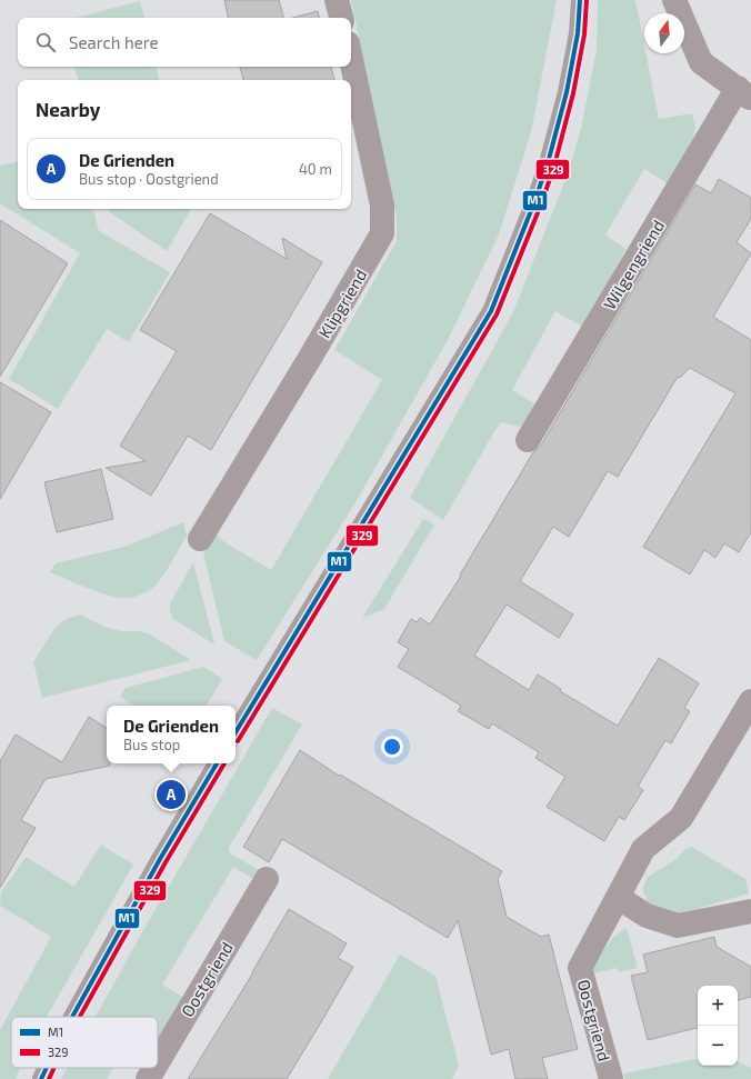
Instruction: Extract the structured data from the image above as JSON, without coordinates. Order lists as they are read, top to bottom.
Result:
{
  "streets": {
    "street": ["Wilgengriend", "Klipgriend", "Oostgriend"]
  },
  "lines": ["transit line M1", "transit line 329"],
  "legend": ["M1", "329"],
  "north": "top",
  "page": {
    "search": "Search here",
    "heading": "Nearby",
    "list": [
      {
        "mark": "A",
        "name": "De Grienden",
        "note": "Bus stop · Oostgriend",
        "value": "40 m"
      }
    ],
    "popup": ["De Grienden", "Bus stop"],
    "pins": "A",
    "map_buttons": ["+", "−"]
  }
}
